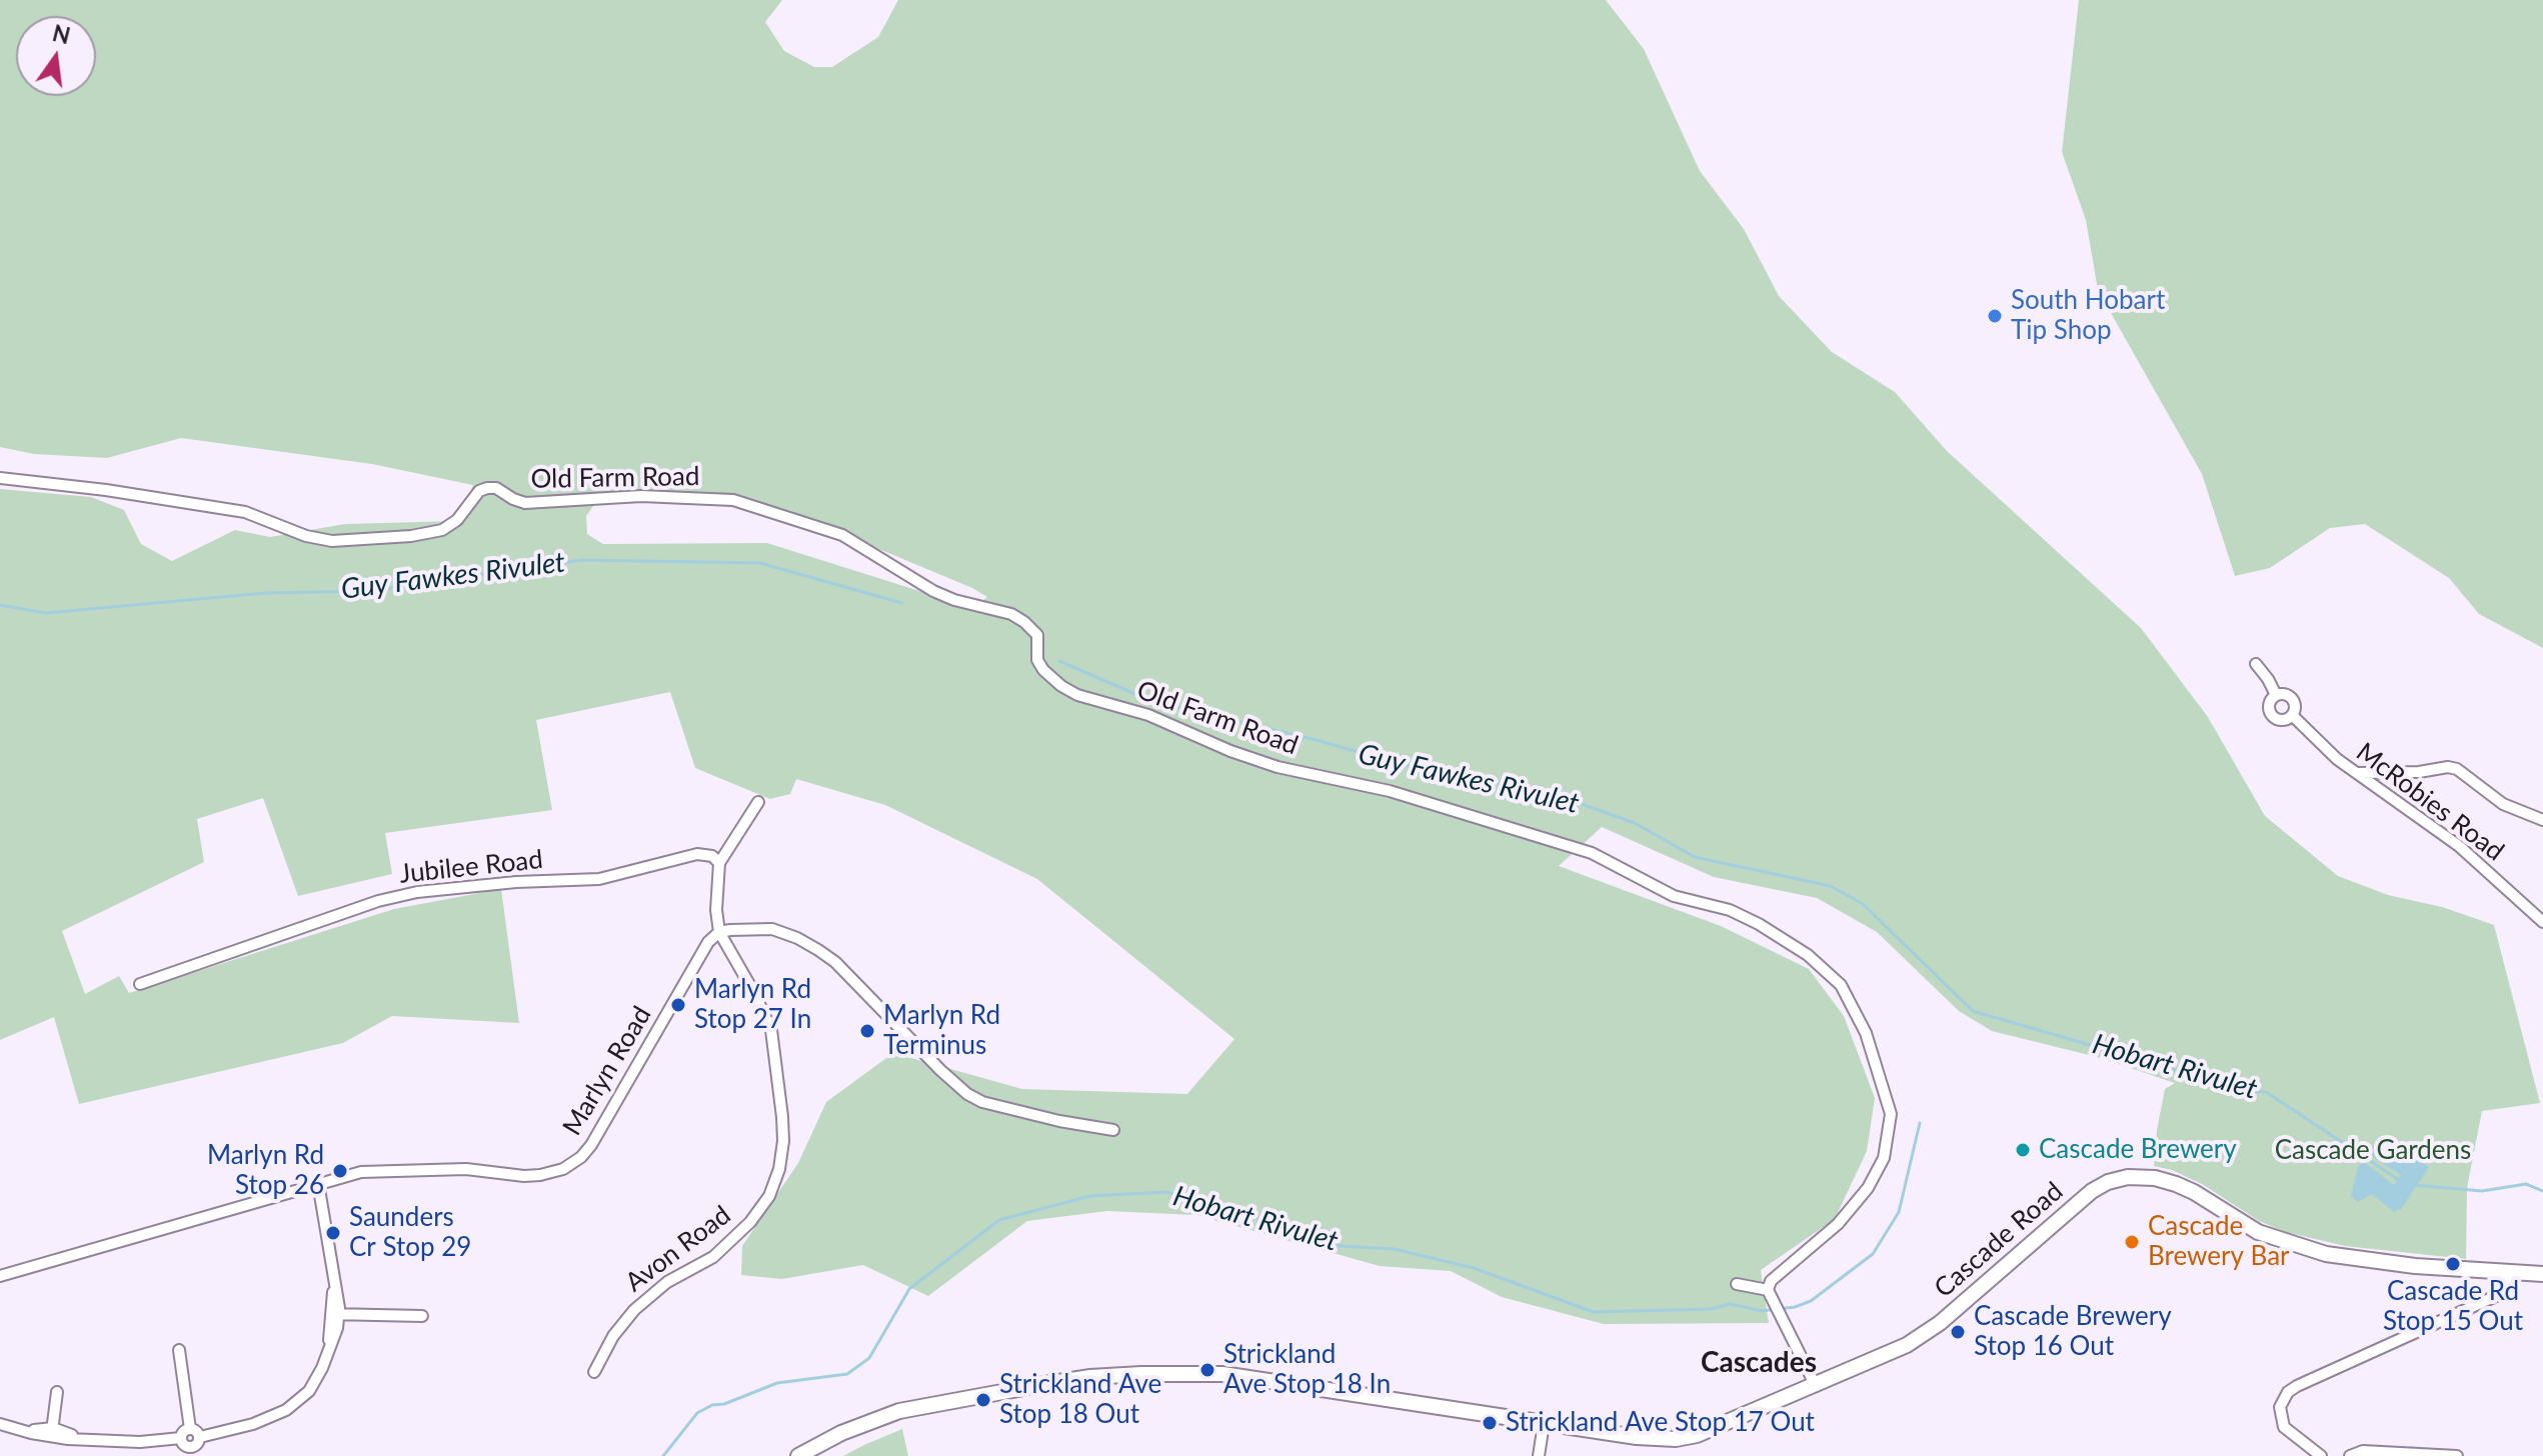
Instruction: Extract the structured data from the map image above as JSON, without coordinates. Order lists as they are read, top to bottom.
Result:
{
  "streets": {
    "street": [
      "Old Farm Road",
      "McRobies Road",
      "Jubilee Road",
      "Marlyn Road",
      "Cascade Road",
      "Avon Road"
    ]
  },
  "crossings": [
    ["Marlyn Road", "Avon Road"]
  ],
  "districts": ["Cascades"],
  "water": ["Guy Fawkes Rivulet", "Hobart Rivulet"],
  "parks": ["Cascade Gardens"],
  "places": [
    "South Hobart Tip Shop",
    "Marlyn Rd Stop 27 In",
    "Marlyn Rd Terminus",
    "Cascade Brewery",
    "Marlyn Rd Stop 26",
    "Saunders Cr Stop 29",
    "Cascade Brewery Bar",
    "Cascade Rd Stop 15 Out",
    "Cascade Brewery Stop 16 Out",
    "Strickland Ave Stop 18 In",
    "Strickland Ave Stop 18 Out",
    "Strickland Ave Stop 17 Out"
  ],
  "north": "top"
}
